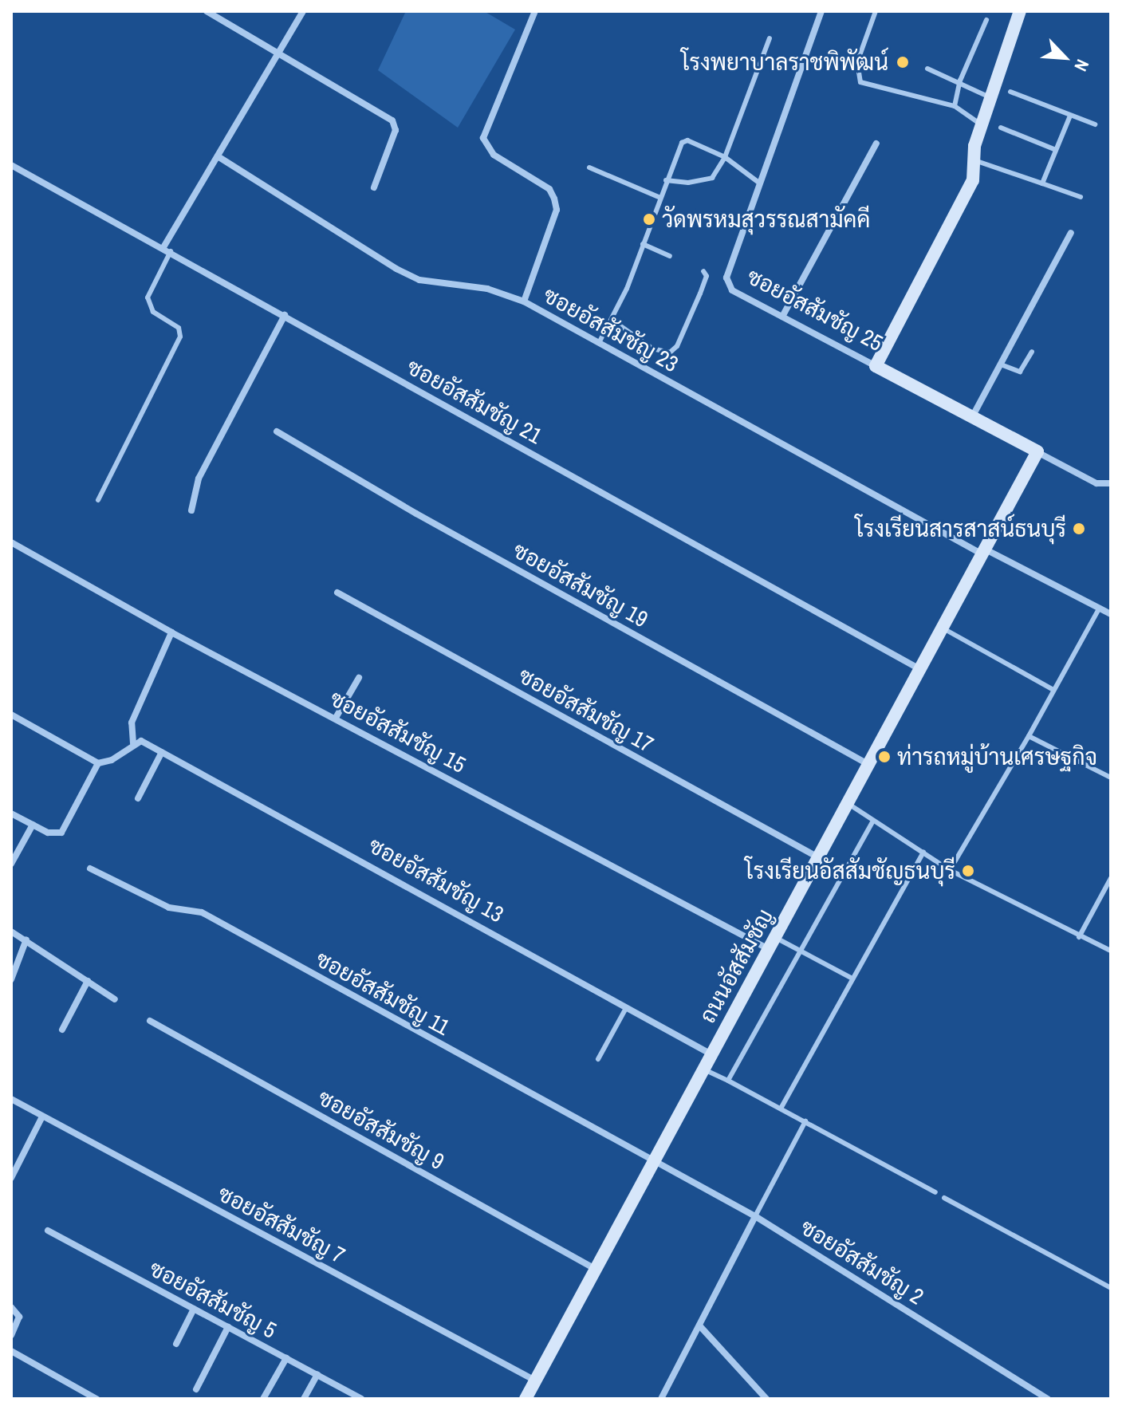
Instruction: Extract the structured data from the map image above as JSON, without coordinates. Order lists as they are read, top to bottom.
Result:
{
  "streets": {
    "street": [
      "ซอยอัสสัมชัญ 25",
      "ซอยอัสสัมชัญ 23",
      "ซอยอัสสัมชัญ 21",
      "ซอยอัสสัมชัญ 19",
      "ซอยอัสสัมชัญ 17",
      "ซอยอัสสัมชัญ 15",
      "ซอยอัสสัมชัญ 13",
      "ถนนอัสสัมชัญ",
      "ซอยอัสสัมชัญ 11",
      "ซอยอัสสัมชัญ 9",
      "ซอยอัสสัมชัญ 7",
      "ซอยอัสสัมชัญ 2",
      "ซอยอัสสัมชัญ 5"
    ]
  },
  "crossings": [
    ["ซอยอัสสัมชัญ 25", "ถนนอัสสัมชัญ"],
    ["ซอยอัสสัมชัญ 23", "ถนนอัสสัมชัญ"],
    ["ซอยอัสสัมชัญ 21", "ถนนอัสสัมชัญ"],
    ["ซอยอัสสัมชัญ 19", "ถนนอัสสัมชัญ"],
    ["ซอยอัสสัมชัญ 17", "ถนนอัสสัมชัญ"],
    ["ซอยอัสสัมชัญ 15", "ถนนอัสสัมชัญ"],
    ["ซอยอัสสัมชัญ 13", "ถนนอัสสัมชัญ"],
    ["ถนนอัสสัมชัญ", "ซอยอัสสัมชัญ 11"],
    ["ถนนอัสสัมชัญ", "ซอยอัสสัมชัญ 9"],
    ["ถนนอัสสัมชัญ", "ซอยอัสสัมชัญ 7"],
    ["ถนนอัสสัมชัญ", "ซอยอัสสัมชัญ 2"],
    ["ซอยอัสสัมชัญ 11", "ซอยอัสสัมชัญ 2"]
  ],
  "places": [
    "โรงพยาบาลราชพิพัฒน์",
    "วัดพรหมสุวรรณสามัคคี",
    "โรงเรียนสารสาสน์ธนบุรี",
    "ท่ารถหมู่บ้านเศรษฐกิจ",
    "โรงเรียนอัสสัมชัญธนบุรี"
  ],
  "north": "bottom right"
}
